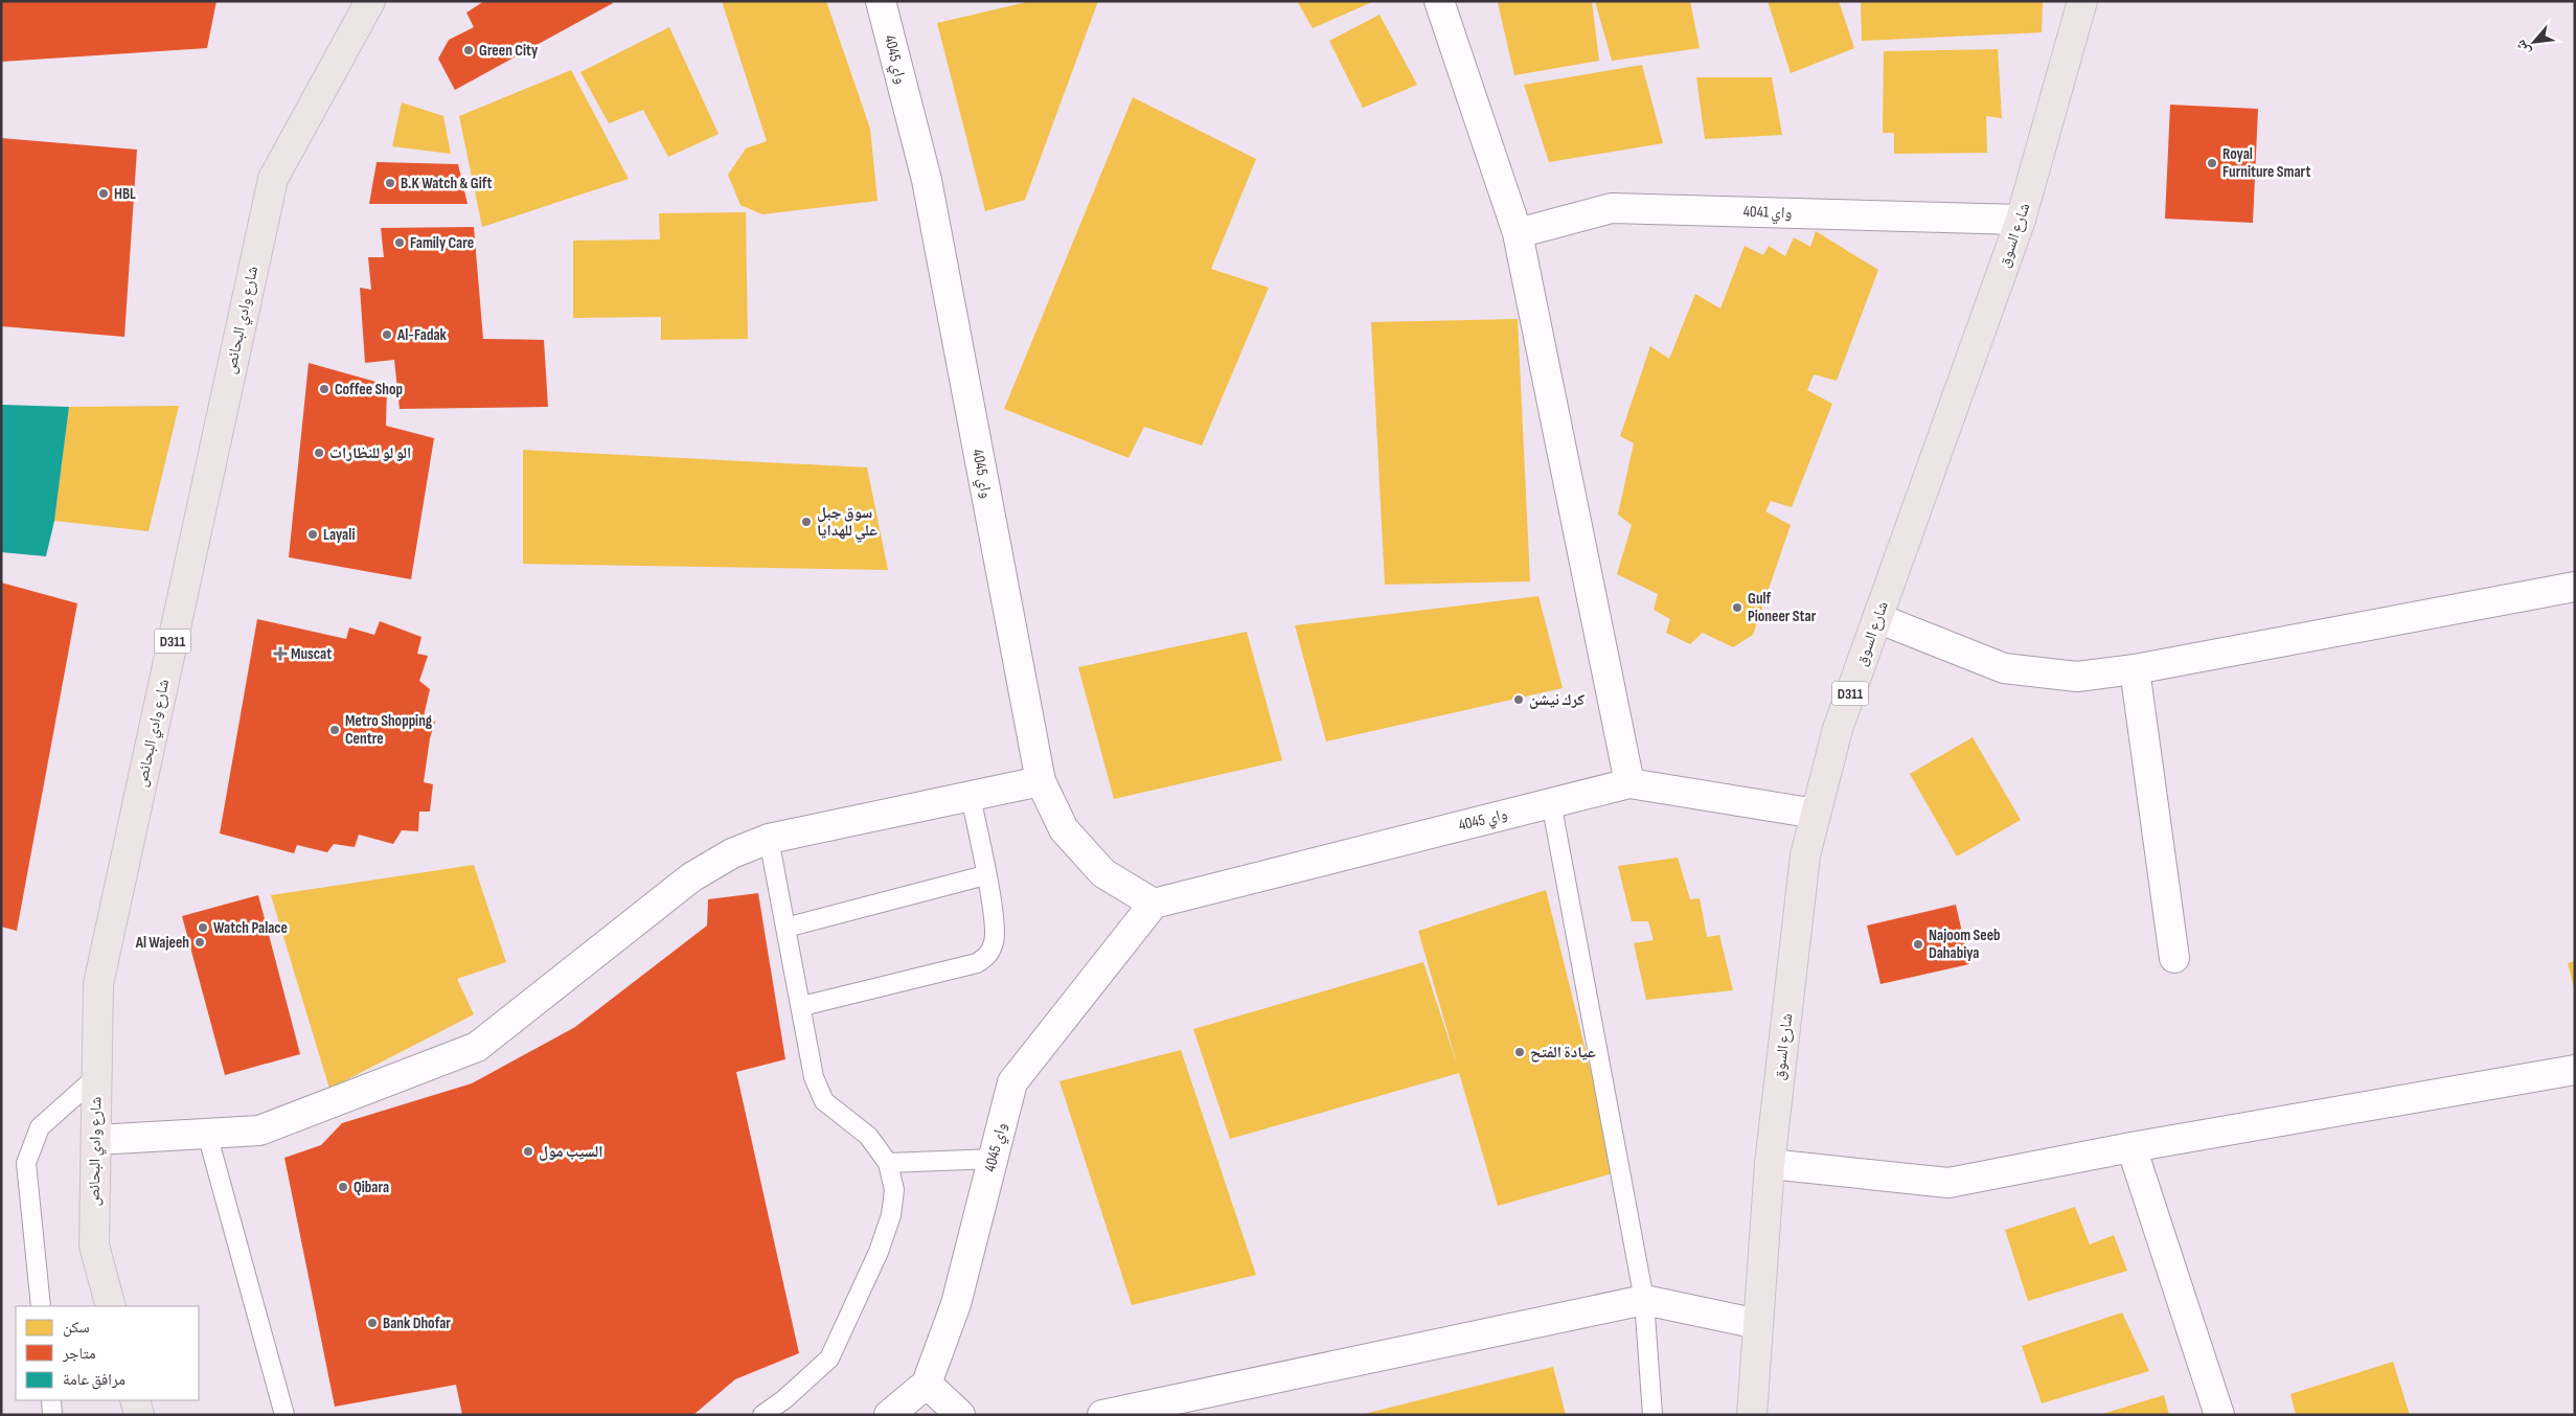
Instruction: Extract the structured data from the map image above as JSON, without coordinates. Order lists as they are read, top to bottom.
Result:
{
  "streets": {
    "main road": ["شارع السوق", "شارع وادي البحائص", "D311"],
    "street": ["واي 4045", "واي 4041"]
  },
  "crossings": [
    ["واي 4045", "شارع السوق"],
    ["واي 4041", "شارع السوق"]
  ],
  "places": {
    "other": [
      "Green City",
      "Royal Furniture Smart",
      "B.K Watch & Gift",
      "HBL",
      "Family Care",
      "Al-Fadak",
      "Coffee Shop",
      "الو لو للنظارات",
      "سوق جبل علي للهدايا",
      "Layali",
      "Gulf Pioneer Star",
      "كرك نيشن",
      "Metro Shopping Centre",
      "Watch Palace",
      "Al Wajeeh",
      "Najoom Seeb Dahabiya",
      "عيادة الفتح",
      "السيب مول",
      "Qibara",
      "Bank Dhofar"
    ],
    "health": ["Muscat"]
  },
  "legend": ["سكن", "متاجر", "مرافق عامة"],
  "north": "bottom left"
}
